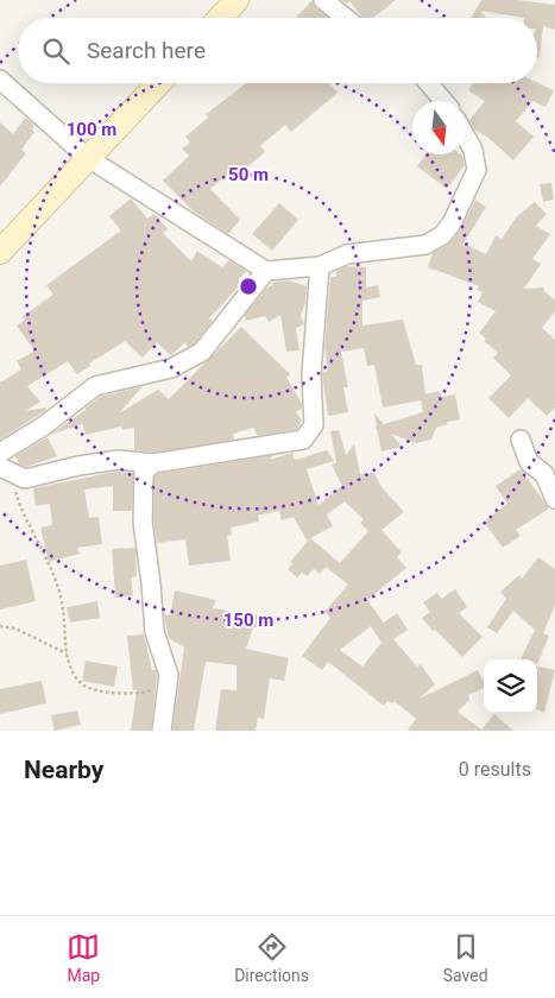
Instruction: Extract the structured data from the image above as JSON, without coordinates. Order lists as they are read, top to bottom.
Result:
{
  "north": "bottom",
  "page": {
    "search": "Search here",
    "heading": ["Nearby", "0 results"],
    "nav": ["Map", "Directions", "Saved"]
  },
  "rings": ["100 m", "50 m", "150 m"]
}
